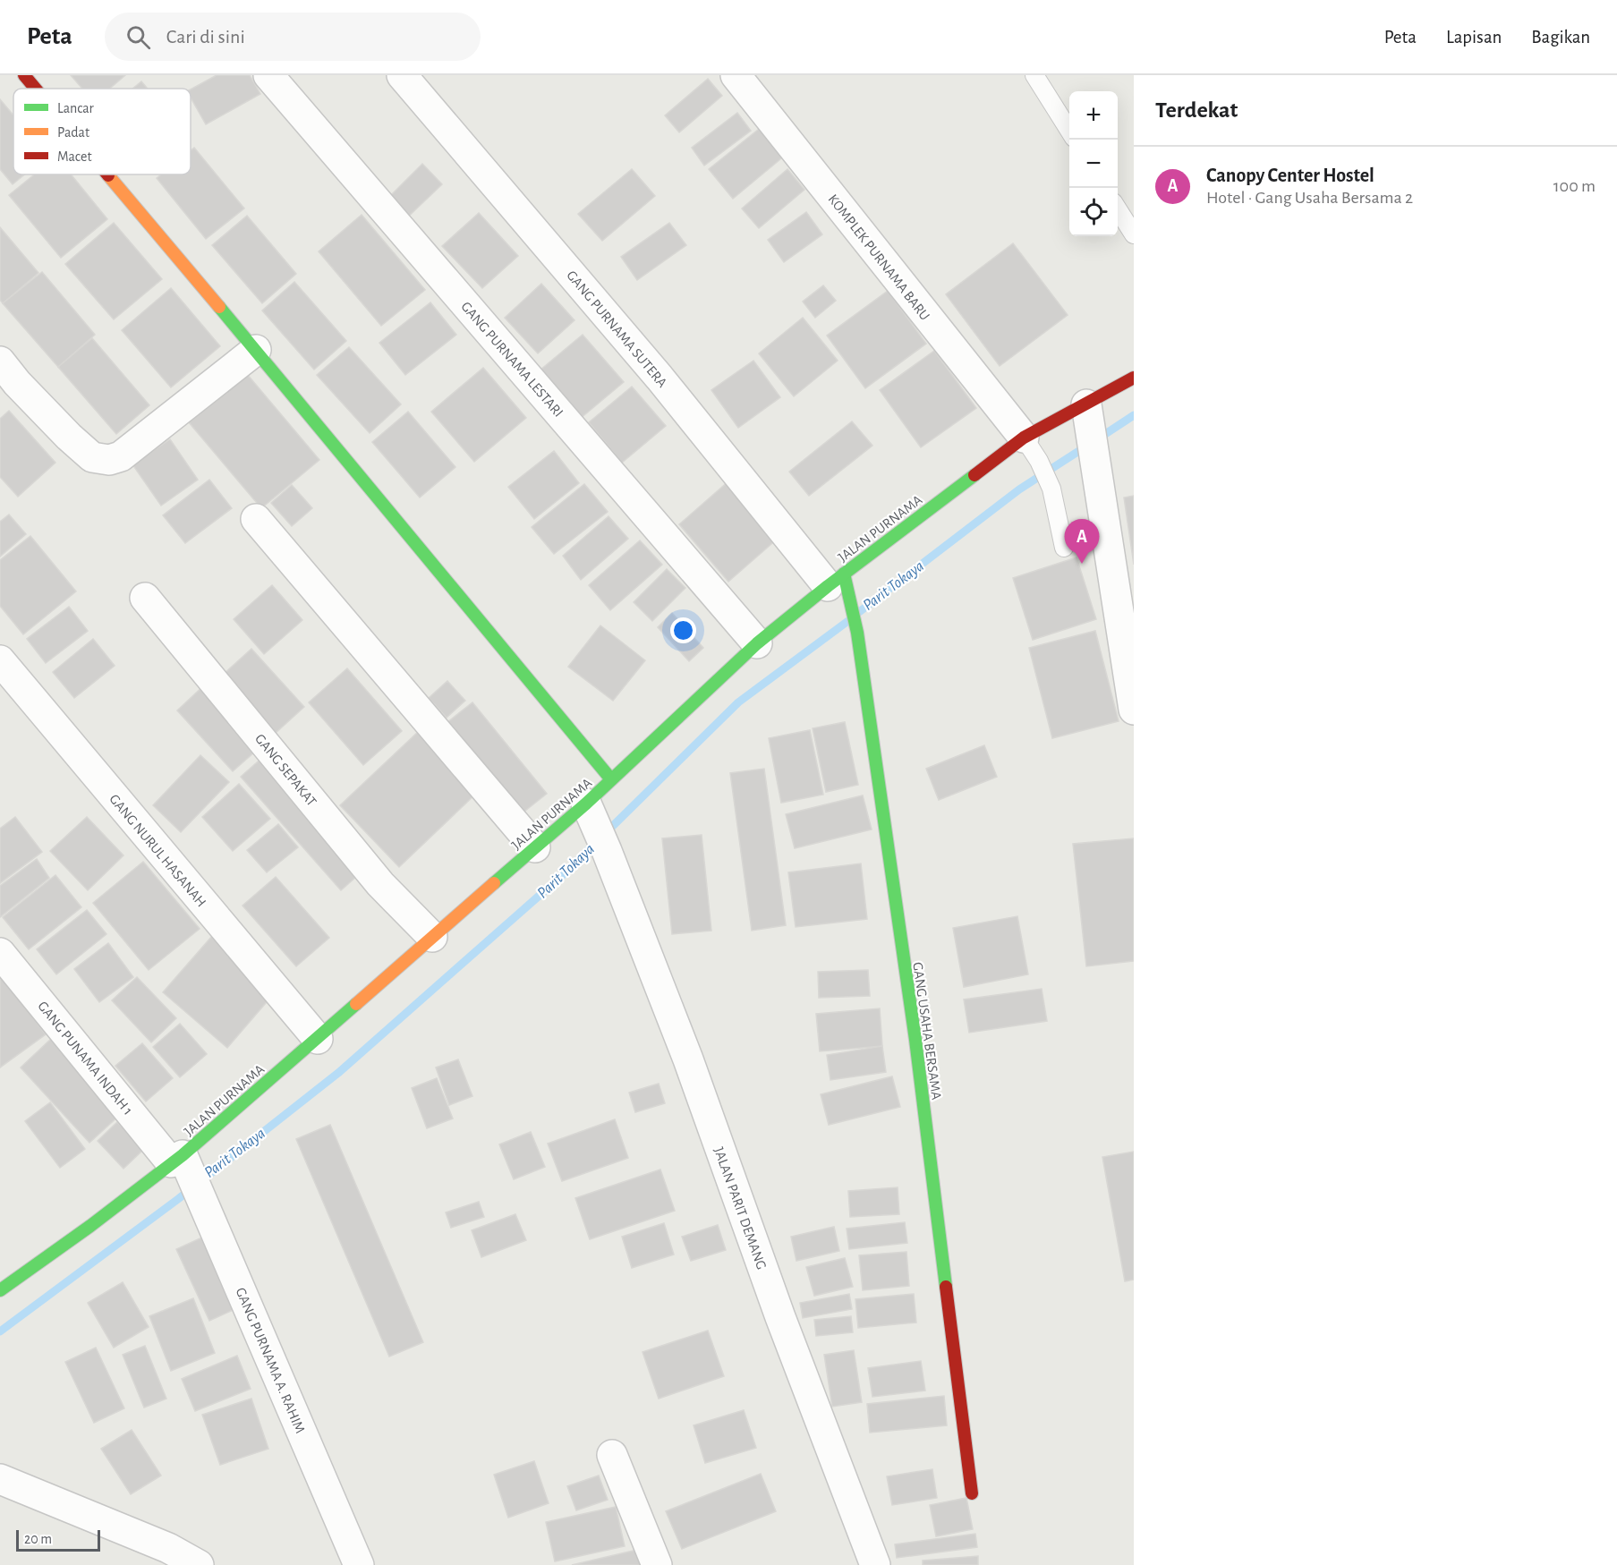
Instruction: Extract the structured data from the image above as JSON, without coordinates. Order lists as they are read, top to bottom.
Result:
{
  "streets": {
    "street": [
      "KOMPLEK PURNAMA BARU",
      "GANG PURNAMA SUTERA",
      "GANG PURNAMA LESTARI",
      "JALAN PURNAMA",
      "GANG SEPAKAT",
      "GANG NURUL HASANAH",
      "GANG USAHA BERSAMA",
      "GANG PUNAMA INDAH 1",
      "JALAN PARIT DEMANG",
      "GANG PURNAMA A. RAHIM"
    ]
  },
  "crossings": [
    ["KOMPLEK PURNAMA BARU", "JALAN PURNAMA"],
    ["GANG PURNAMA SUTERA", "JALAN PURNAMA"],
    ["GANG PURNAMA SUTERA", "GANG USAHA BERSAMA"],
    ["GANG PURNAMA LESTARI", "JALAN PURNAMA"],
    ["JALAN PURNAMA", "GANG SEPAKAT"],
    ["JALAN PURNAMA", "GANG NURUL HASANAH"],
    ["JALAN PURNAMA", "GANG USAHA BERSAMA"],
    ["JALAN PURNAMA", "GANG PUNAMA INDAH 1"],
    ["JALAN PURNAMA", "JALAN PARIT DEMANG"],
    ["JALAN PURNAMA", "GANG PURNAMA A. RAHIM"],
    ["GANG PUNAMA INDAH 1", "GANG PURNAMA A. RAHIM"]
  ],
  "water": ["Parit Tokaya"],
  "legend": ["Lancar", "Padat", "Macet"],
  "scale_bar": "20 m",
  "page": {
    "header": "Peta",
    "search": "Cari di sini",
    "nav": ["Peta", "Lapisan", "Bagikan"],
    "heading": "Terdekat",
    "map_buttons": ["+", "−"],
    "list": [
      {
        "mark": "A",
        "name": "Canopy Center Hostel",
        "note": "Hotel · Gang Usaha Bersama 2",
        "value": "100 m"
      }
    ],
    "pins": "A",
    "scale": "20 m"
  }
}
